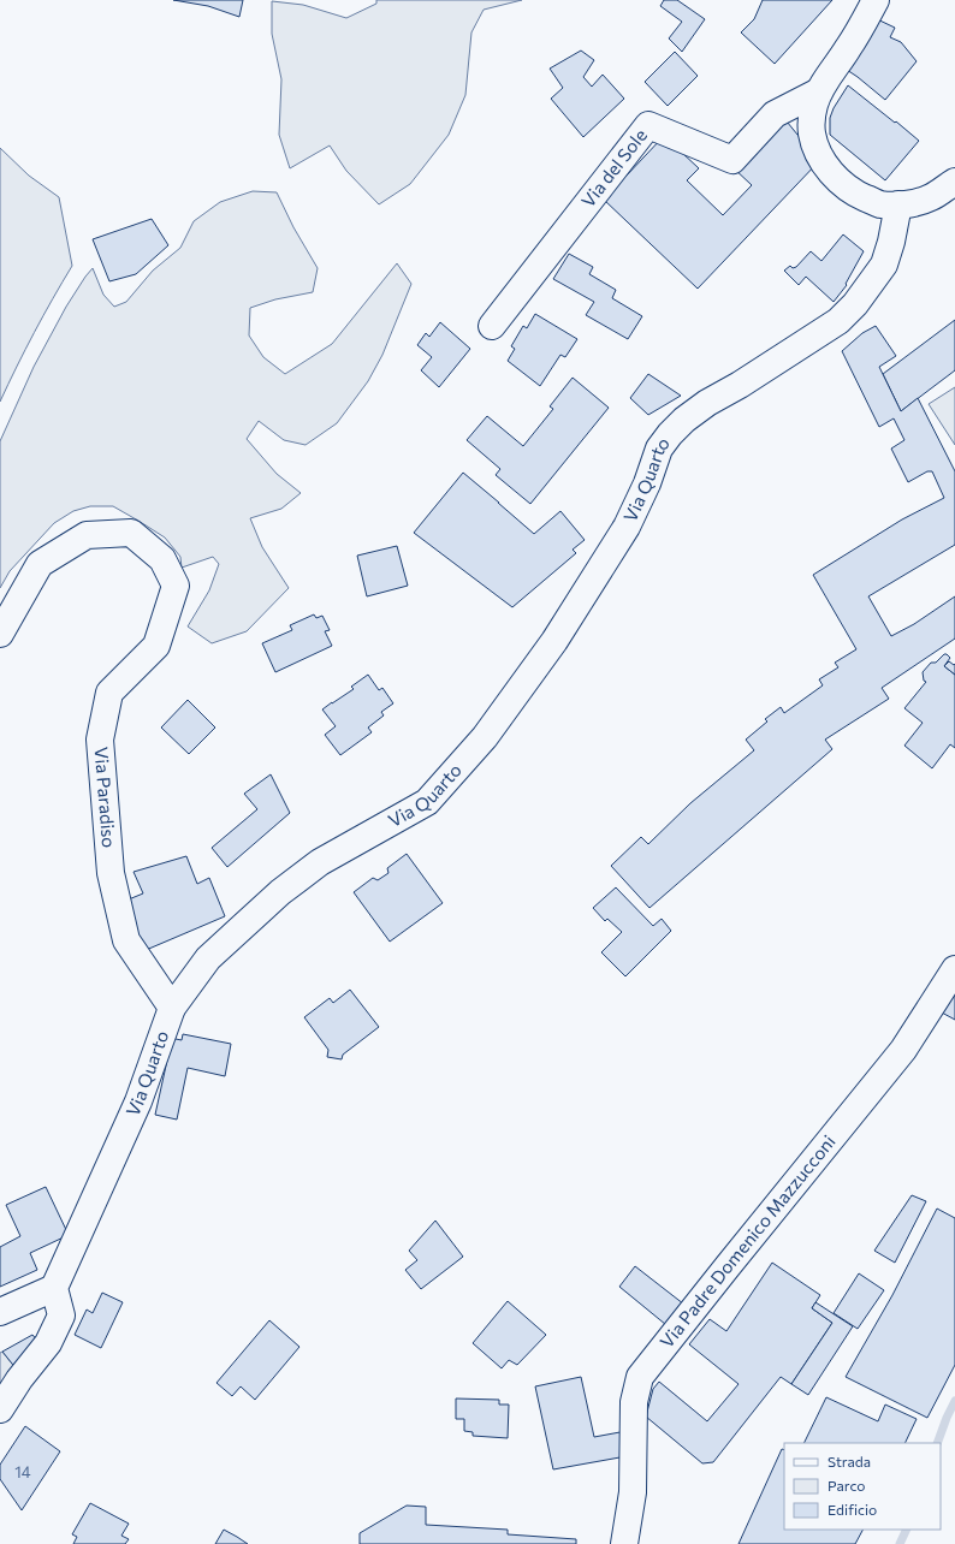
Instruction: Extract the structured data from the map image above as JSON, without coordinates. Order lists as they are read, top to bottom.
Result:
{
  "streets": {
    "street": [
      "Via del Sole",
      "Via Quarto",
      "Via Paradiso",
      "Via Padre Domenico Mazzucconi"
    ]
  },
  "crossings": [
    ["Via Quarto", "Via Paradiso"]
  ],
  "house_numbers": ["14"],
  "legend": ["Strada", "Parco", "Edificio"]
}
